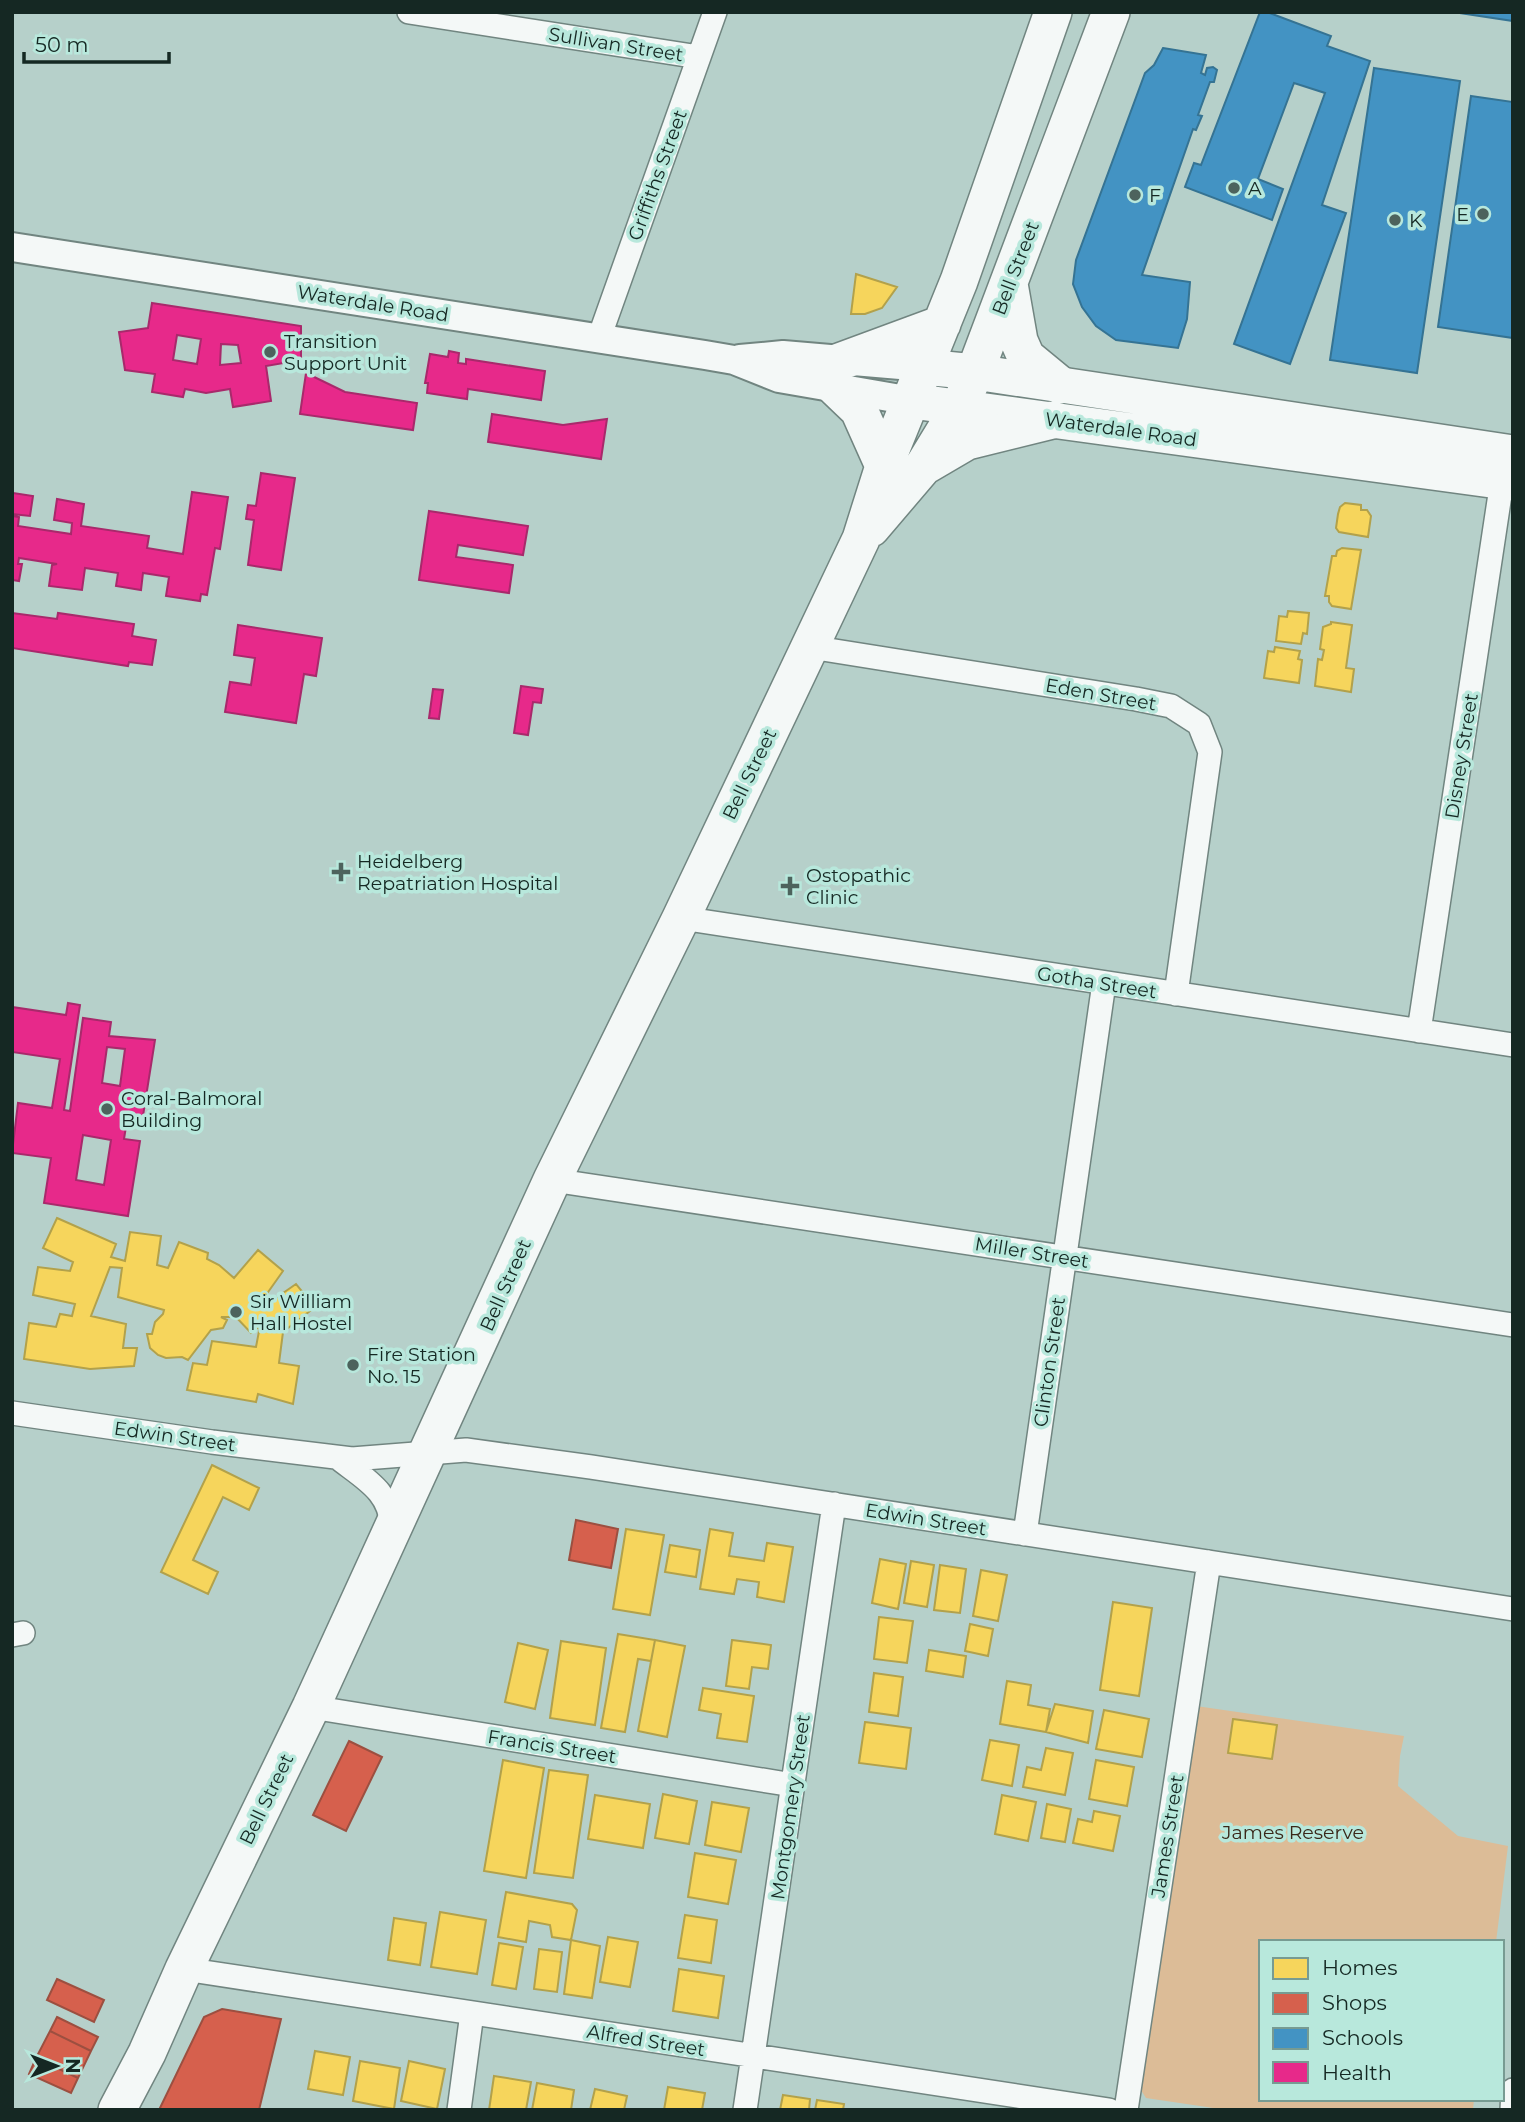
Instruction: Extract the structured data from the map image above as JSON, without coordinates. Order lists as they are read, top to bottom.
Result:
{
  "streets": {
    "highway": ["Bell Street"],
    "main road": ["Waterdale Road"],
    "street": [
      "Sullivan Street",
      "Griffiths Street",
      "Eden Street",
      "Disney Street",
      "Gotha Street",
      "Miller Street",
      "Clinton Street",
      "Edwin Street",
      "Francis Street",
      "Montgomery Street",
      "James Street",
      "Alfred Street"
    ]
  },
  "crossings": [
    ["Sullivan Street", "Griffiths Street"],
    ["Griffiths Street", "Waterdale Road"],
    ["Bell Street", "Waterdale Road"],
    ["Bell Street", "Eden Street"],
    ["Bell Street", "Gotha Street"],
    ["Bell Street", "Miller Street"],
    ["Bell Street", "Edwin Street"],
    ["Bell Street", "Francis Street"],
    ["Bell Street", "Alfred Street"],
    ["Waterdale Road", "Disney Street"],
    ["Eden Street", "Gotha Street"],
    ["Disney Street", "Gotha Street"],
    ["Gotha Street", "Clinton Street"],
    ["Miller Street", "Clinton Street"],
    ["Clinton Street", "Edwin Street"],
    ["Edwin Street", "Montgomery Street"],
    ["Edwin Street", "James Street"],
    ["Francis Street", "Montgomery Street"],
    ["Montgomery Street", "Alfred Street"]
  ],
  "parks": ["James Reserve"],
  "places": {
    "other": [
      "A",
      "F",
      "E",
      "K",
      "Transition Support Unit",
      "Coral-Balmoral Building",
      "Sir William Hall Hostel",
      "Fire Station No. 15"
    ],
    "health": ["Heidelberg Repatriation Hospital", "Ostopathic Clinic"]
  },
  "legend": [
    "Homes",
    "Shops",
    "Schools",
    "Health"
  ],
  "scale_bar": "50 m",
  "north": "right"
}
